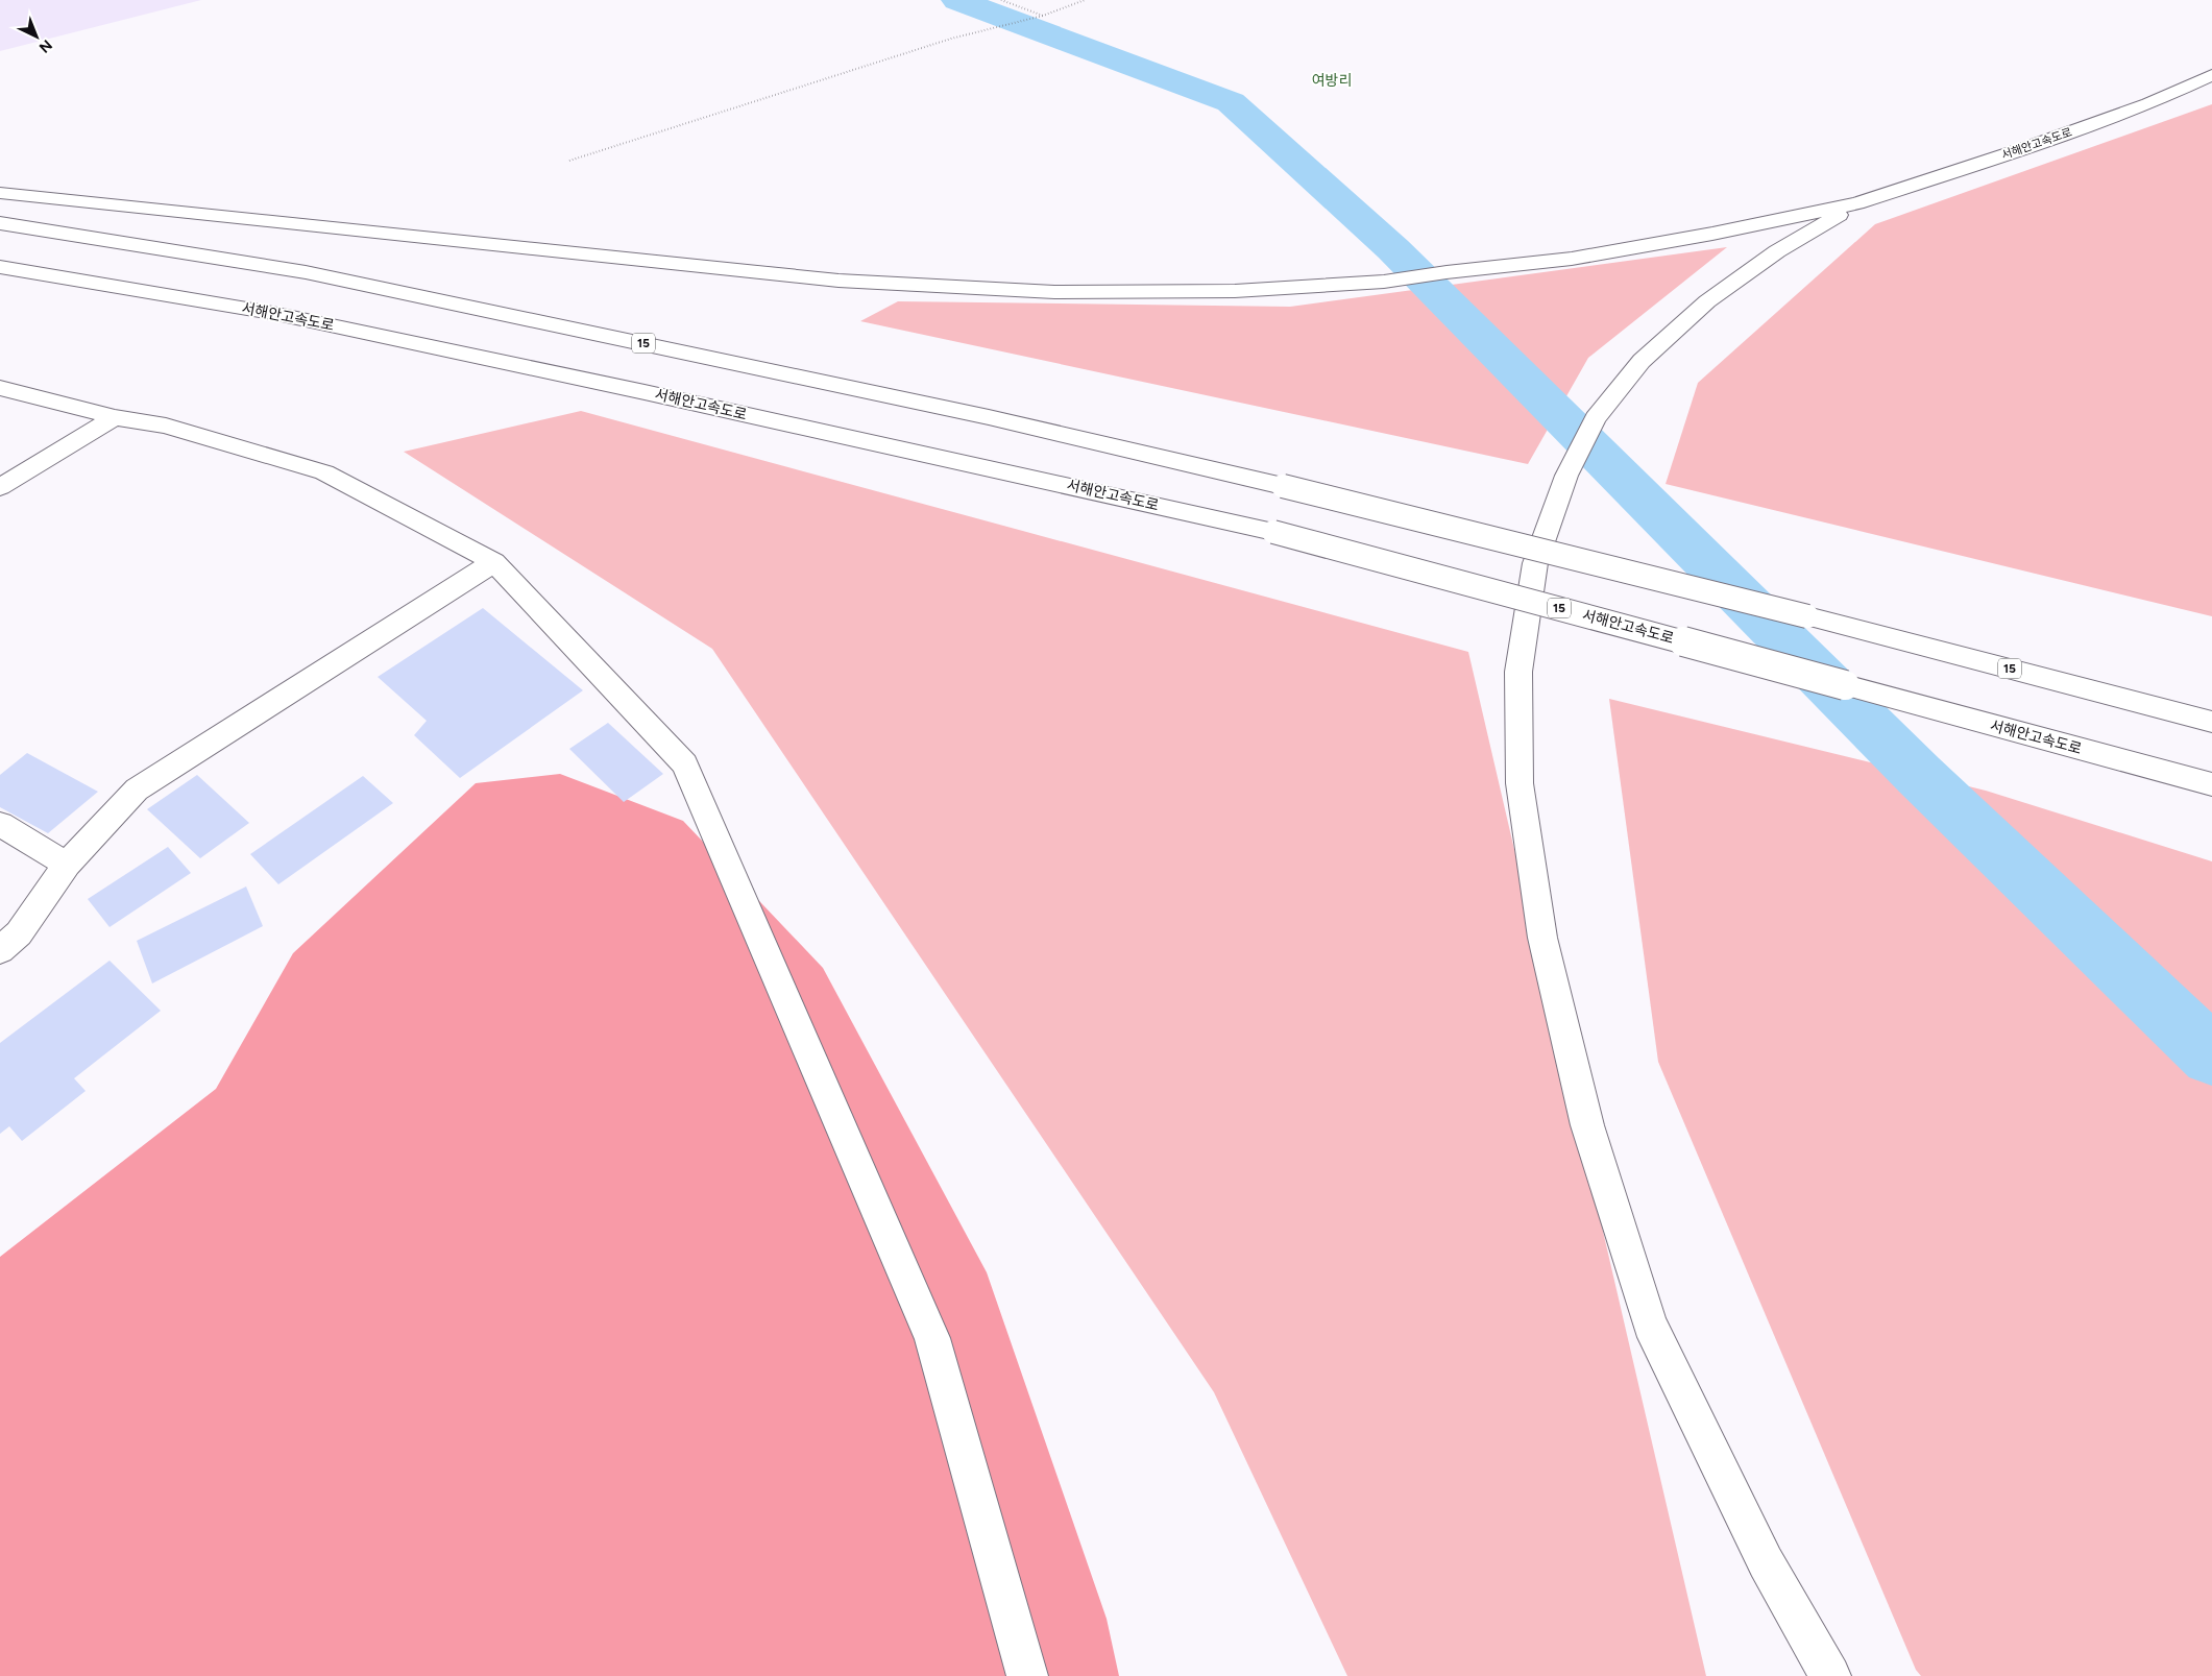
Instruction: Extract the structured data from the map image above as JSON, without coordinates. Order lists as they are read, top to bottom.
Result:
{
  "streets": {
    "main road": ["서해안고속도로", "15"]
  },
  "districts": ["여방리"],
  "north": "bottom right"
}
